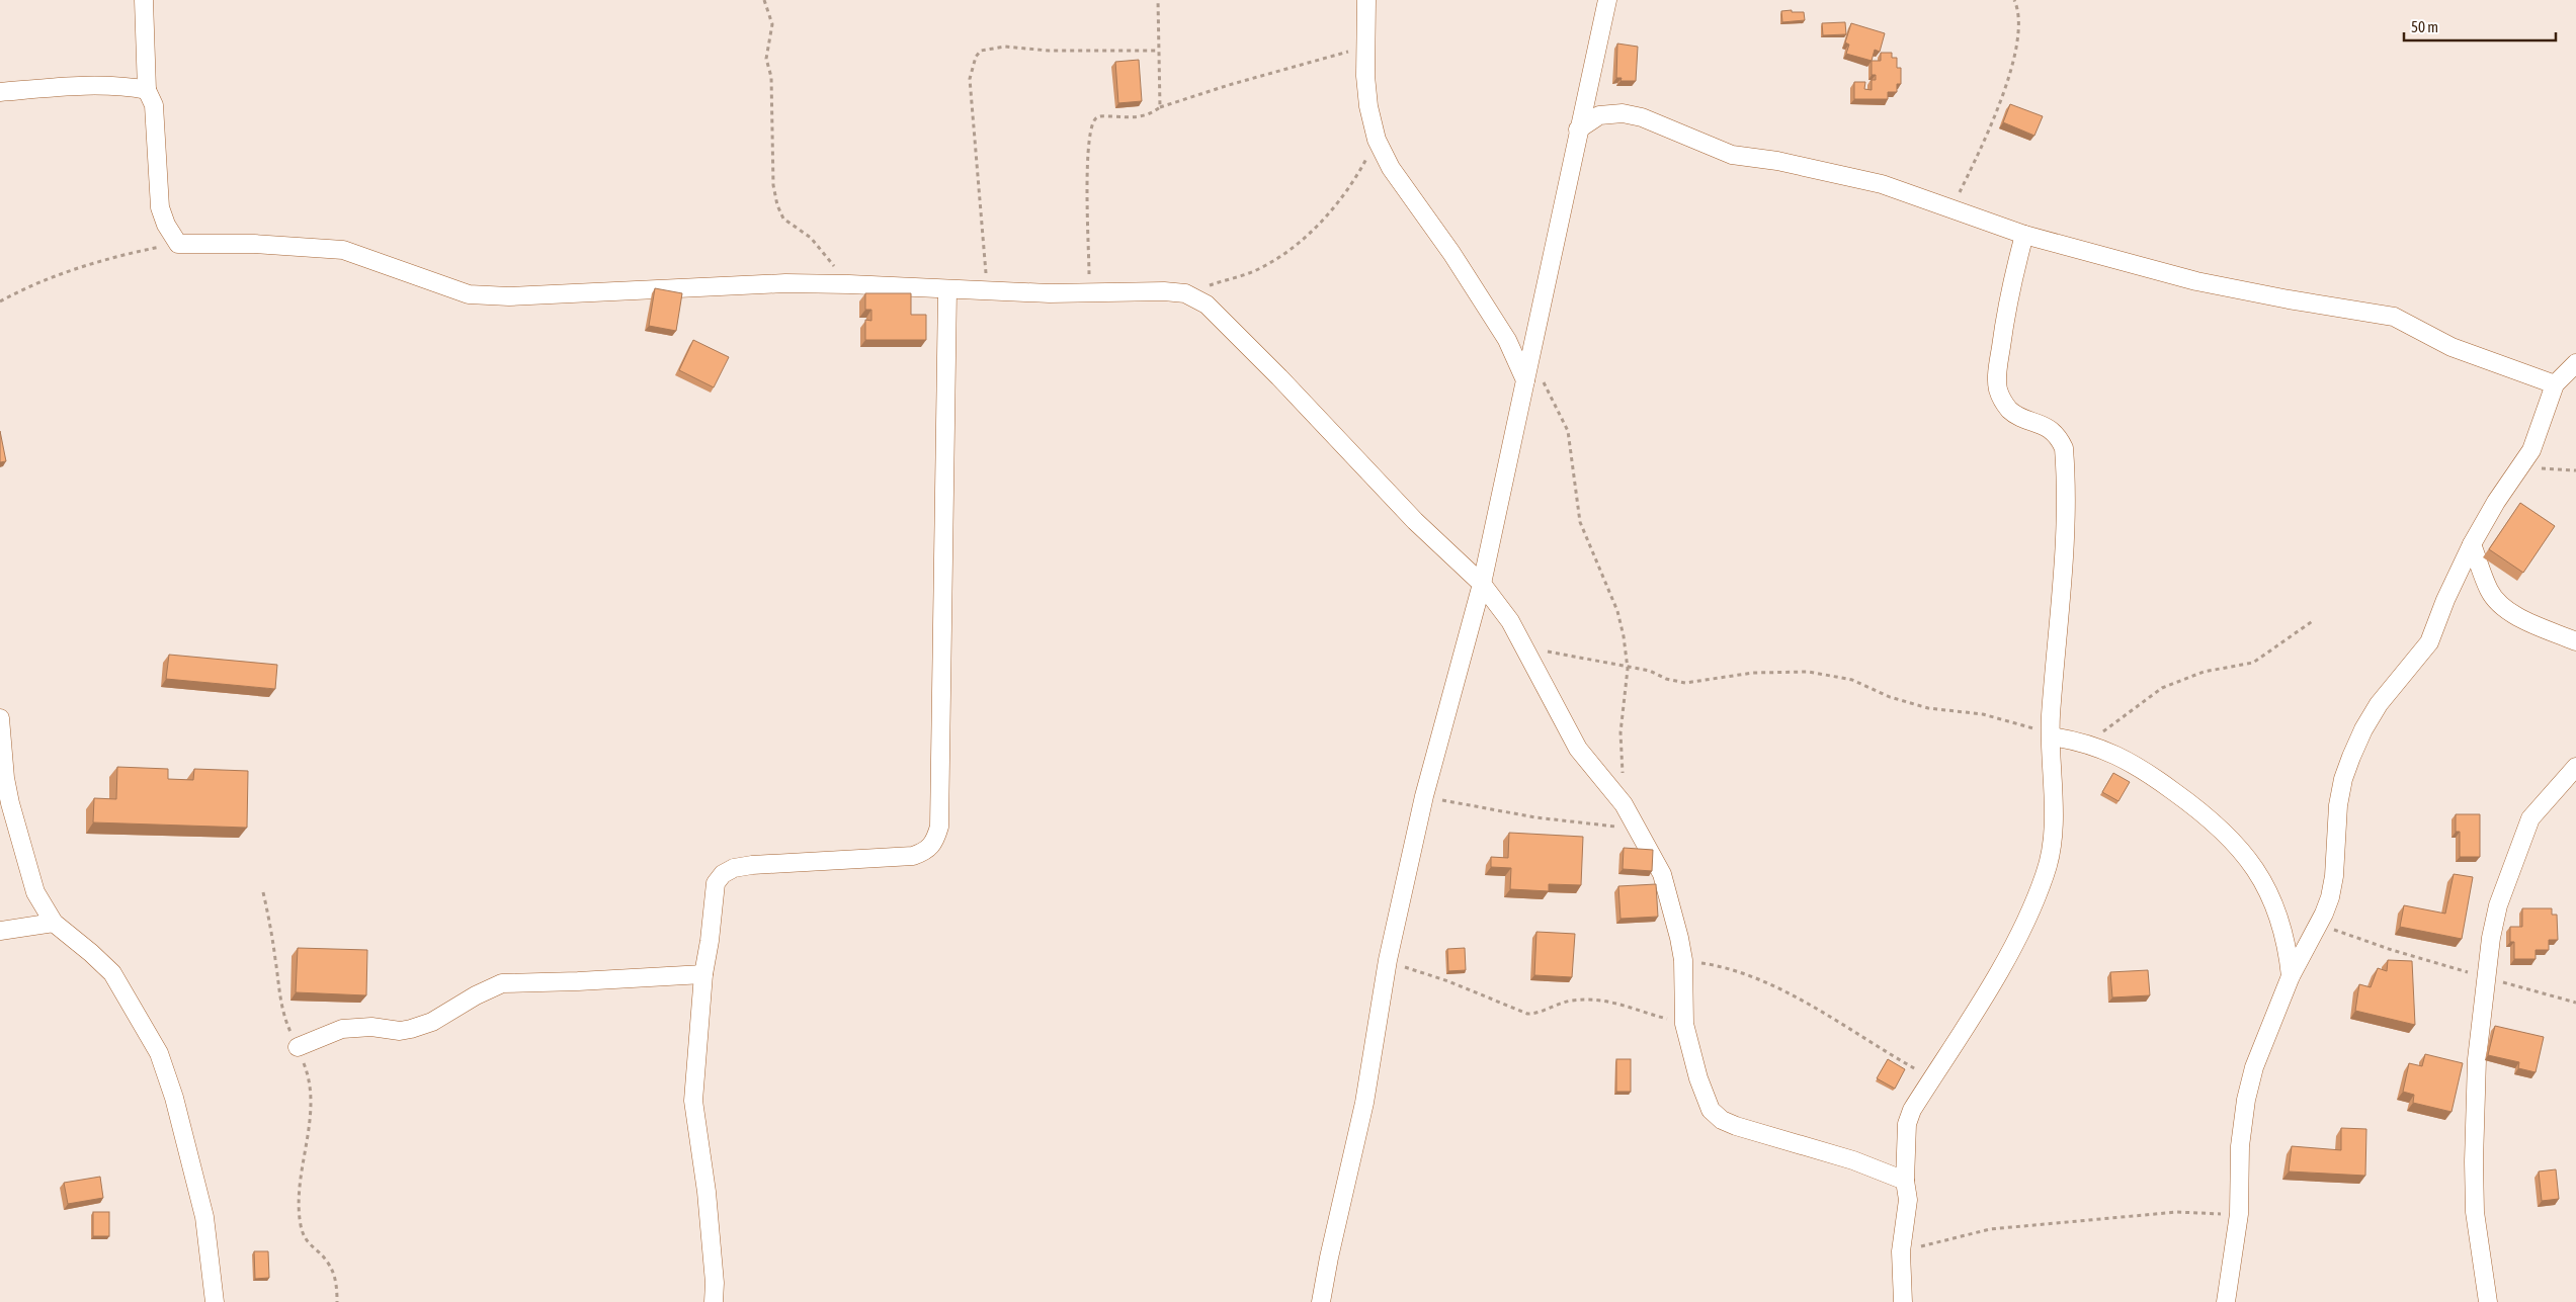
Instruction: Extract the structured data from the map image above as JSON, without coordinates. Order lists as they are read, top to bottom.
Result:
{
  "scale_bar": "50 m"
}
